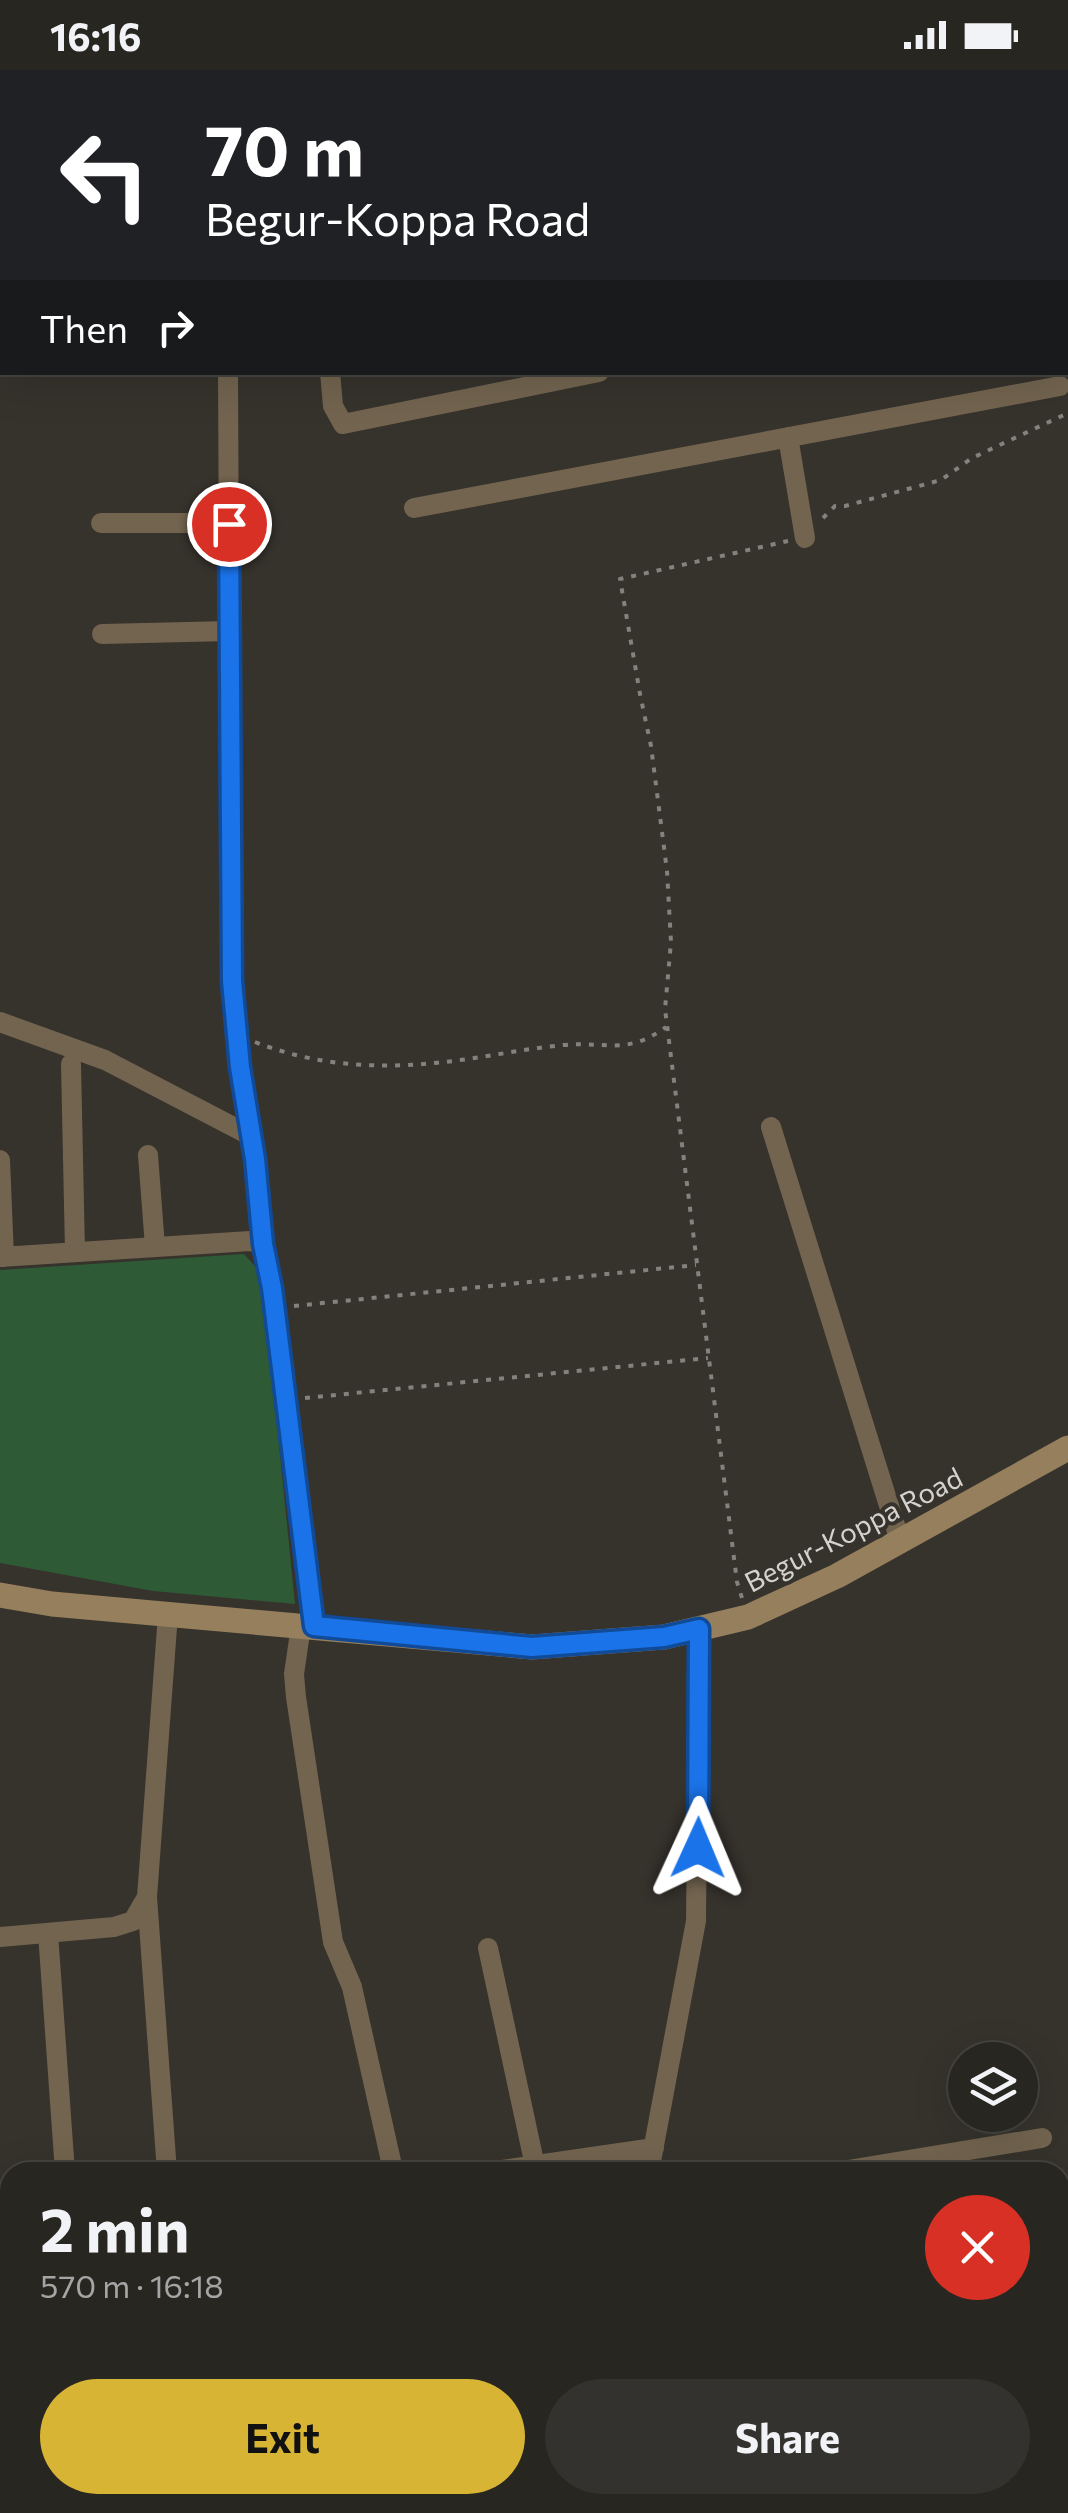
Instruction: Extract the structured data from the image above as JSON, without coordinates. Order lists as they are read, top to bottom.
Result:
{
  "streets": {
    "main road": ["Begur-Koppa Road"]
  },
  "page": {
    "status": "16:16",
    "turn": ["70 m", "Begur-Koppa Road"],
    "then": "Then",
    "heading": ["2 min", "570 m · 16:18"],
    "buttons": ["Exit", "Share"]
  }
}
